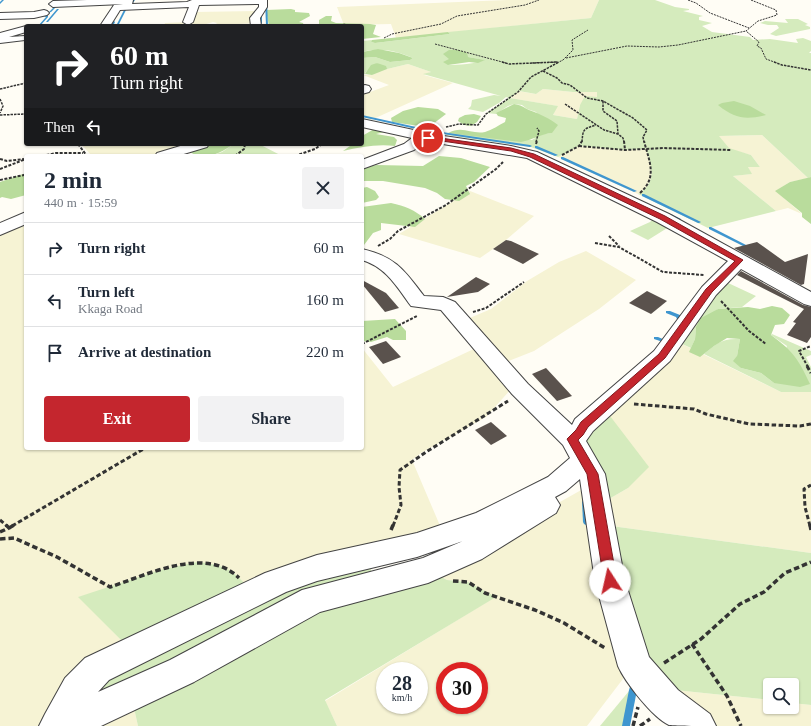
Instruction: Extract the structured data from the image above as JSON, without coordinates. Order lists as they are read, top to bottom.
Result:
{
  "page": {
    "turn": ["60 m", "Turn right"],
    "then": "Then",
    "heading": ["2 min", "440 m · 15:59"],
    "list": [
      {
        "name": "Turn right",
        "value": "60 m"
      },
      {
        "name": "Turn left",
        "note": "Kkaga Road",
        "value": "160 m"
      },
      {
        "name": "Arrive at destination",
        "value": "220 m"
      }
    ],
    "buttons": ["Exit", "Share"],
    "speed": "28 km/h",
    "limit": "30"
  }
}
